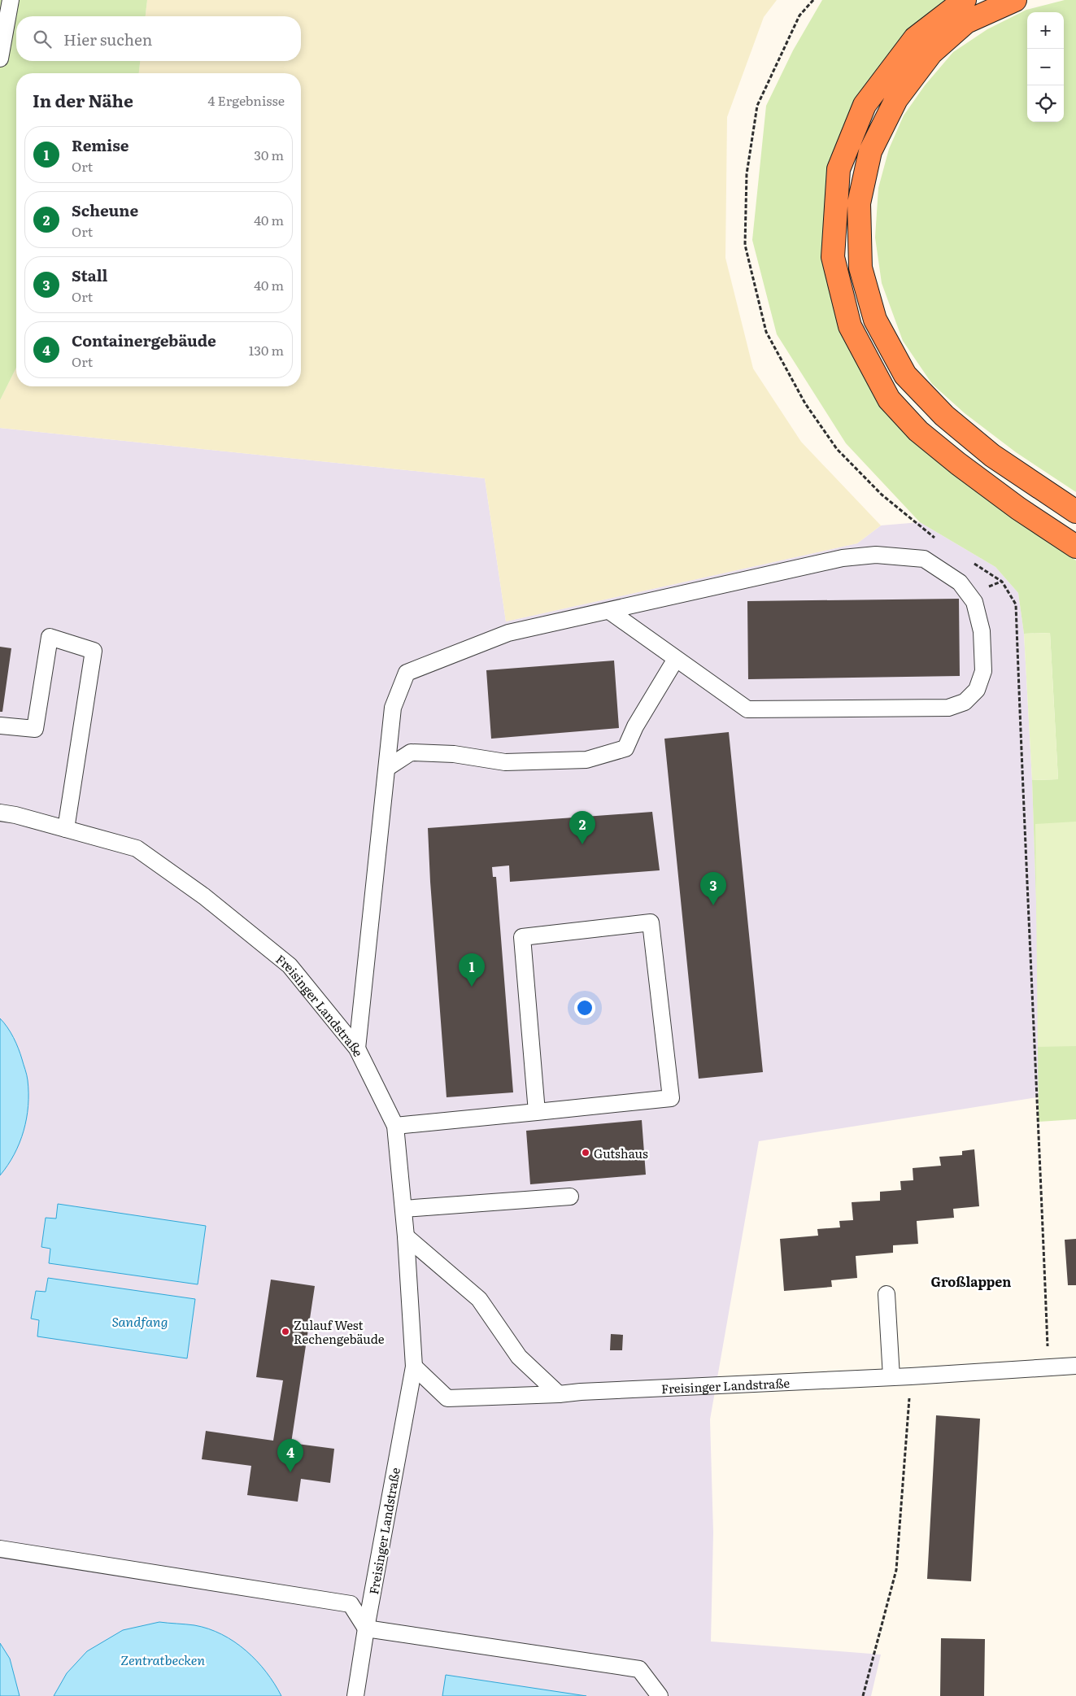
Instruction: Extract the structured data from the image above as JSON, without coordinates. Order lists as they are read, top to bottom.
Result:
{
  "streets": {
    "lane": ["Freisinger Landstraße"]
  },
  "districts": ["Großlappen"],
  "water": ["Sandfang", "Zentratbecken"],
  "places": ["Gutshaus", "Zulauf West Rechengebäude"],
  "page": {
    "map_buttons": ["+", "−"],
    "search": "Hier suchen",
    "heading": ["In der Nähe", "4 Ergebnisse"],
    "list": [
      {
        "mark": "1",
        "name": "Remise",
        "note": "Ort",
        "value": "30 m"
      },
      {
        "mark": "2",
        "name": "Scheune",
        "note": "Ort",
        "value": "40 m"
      },
      {
        "mark": "3",
        "name": "Stall",
        "note": "Ort",
        "value": "40 m"
      },
      {
        "mark": "4",
        "name": "Containergebäude",
        "note": "Ort",
        "value": "130 m"
      }
    ],
    "pins": [
      "2",
      "3",
      "1",
      "4"
    ]
  }
}
